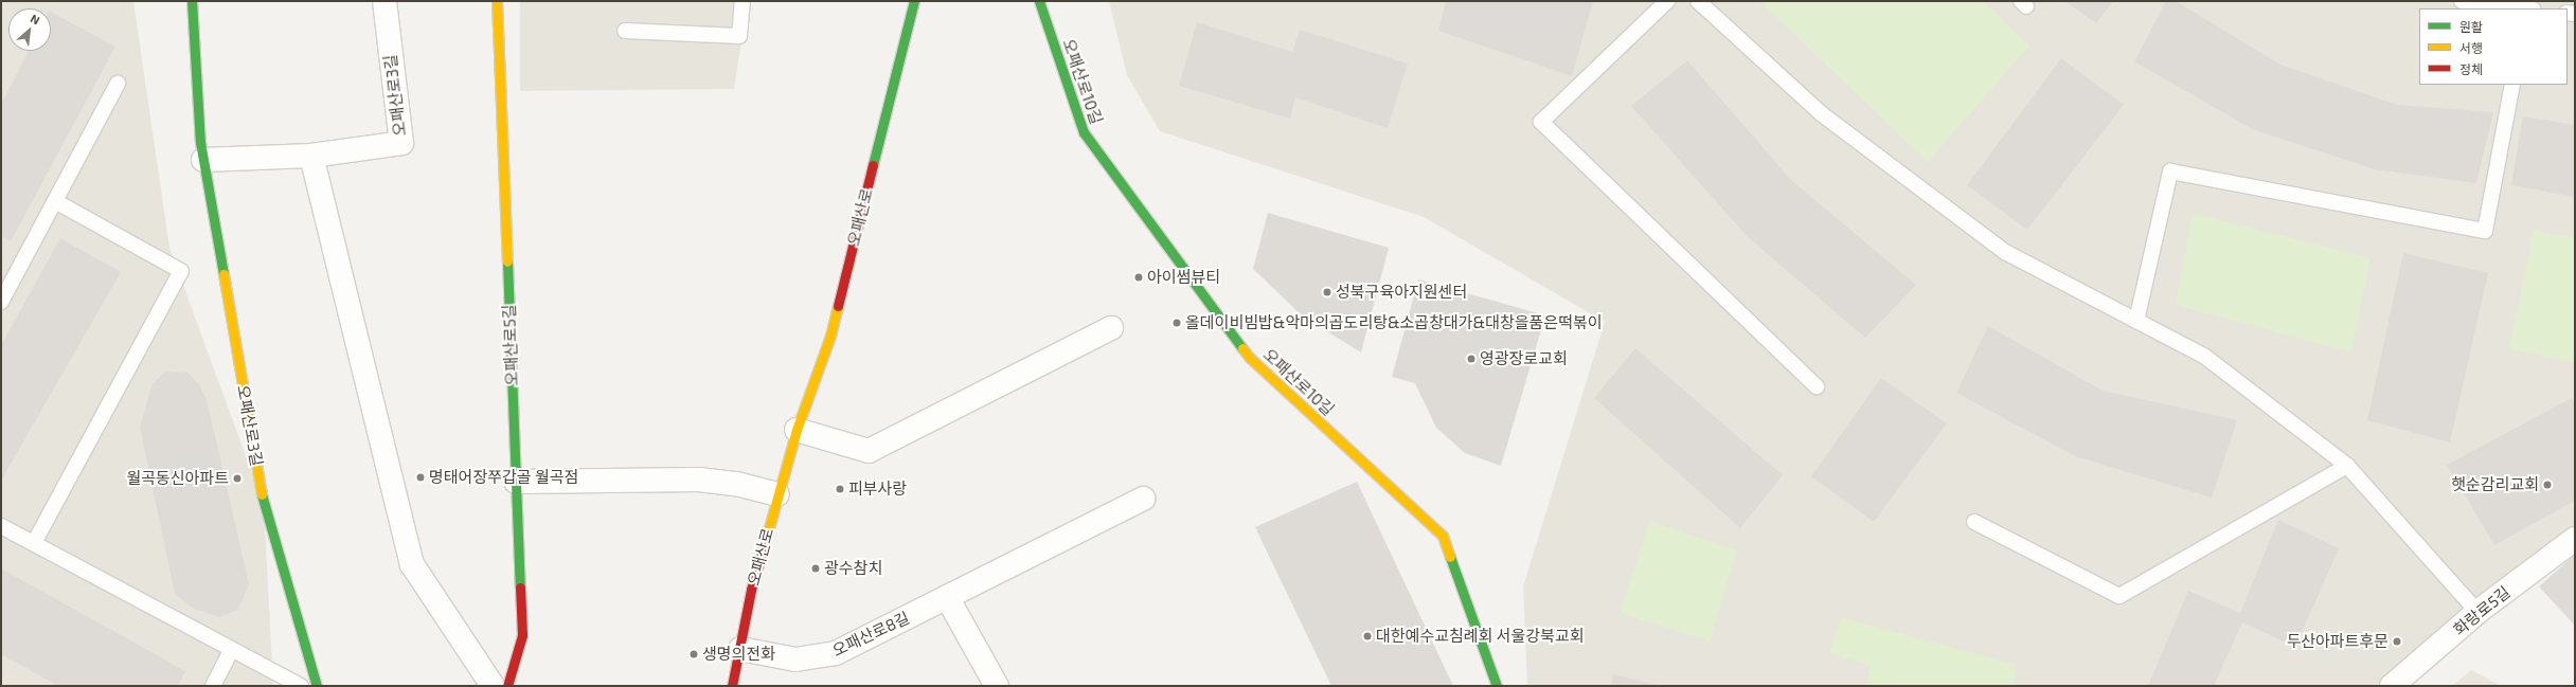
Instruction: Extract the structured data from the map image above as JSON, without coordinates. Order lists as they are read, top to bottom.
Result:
{
  "streets": {
    "street": [
      "오패산로10길",
      "오패산로3길",
      "오패산로",
      "오패산로5길",
      "화랑로5길",
      "오패산로8길"
    ]
  },
  "crossings": [
    ["오패산로", "오패산로8길"]
  ],
  "places": [
    "아이썸뷰티",
    "성북구육아지원센터",
    "올데이비빔밥&악마의곱도리탕&소곱창대가&대창을품은떡볶이",
    "영광장로교회",
    "명태어장쭈갑골 월곡점",
    "월곡동신아파트",
    "햇순감리교회",
    "피부사랑",
    "광수참치",
    "대한예수교침례회 서울강북교회",
    "두산아파트후문",
    "생명의전화"
  ],
  "legend": ["원활", "서행", "정체"],
  "north": "top right"
}
